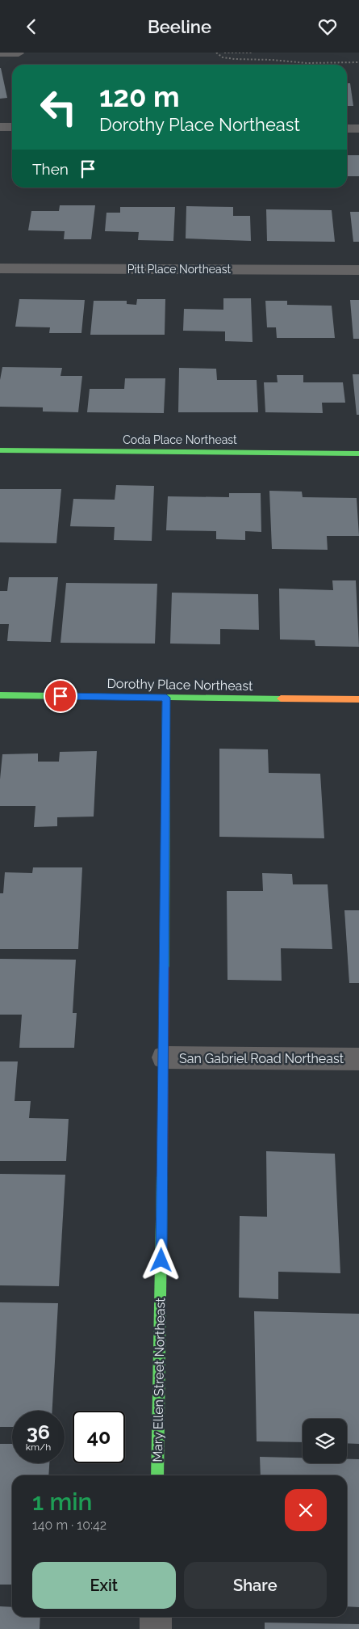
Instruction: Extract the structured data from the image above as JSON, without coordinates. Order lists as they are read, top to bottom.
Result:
{
  "streets": {
    "street": [
      "Pitt Place Northeast",
      "Coda Place Northeast",
      "Dorothy Place Northeast",
      "San Gabriel Road Northeast",
      "Mary Ellen Street Northeast"
    ]
  },
  "crossings": [
    ["Dorothy Place Northeast", "Mary Ellen Street Northeast"],
    ["San Gabriel Road Northeast", "Mary Ellen Street Northeast"]
  ],
  "page": {
    "header": "Beeline",
    "turn": ["120 m", "Dorothy Place Northeast"],
    "then": "Then",
    "speed": "36 km/h",
    "limit": "40",
    "heading": ["1 min", "140 m · 10:42"],
    "buttons": ["Exit", "Share"]
  }
}
